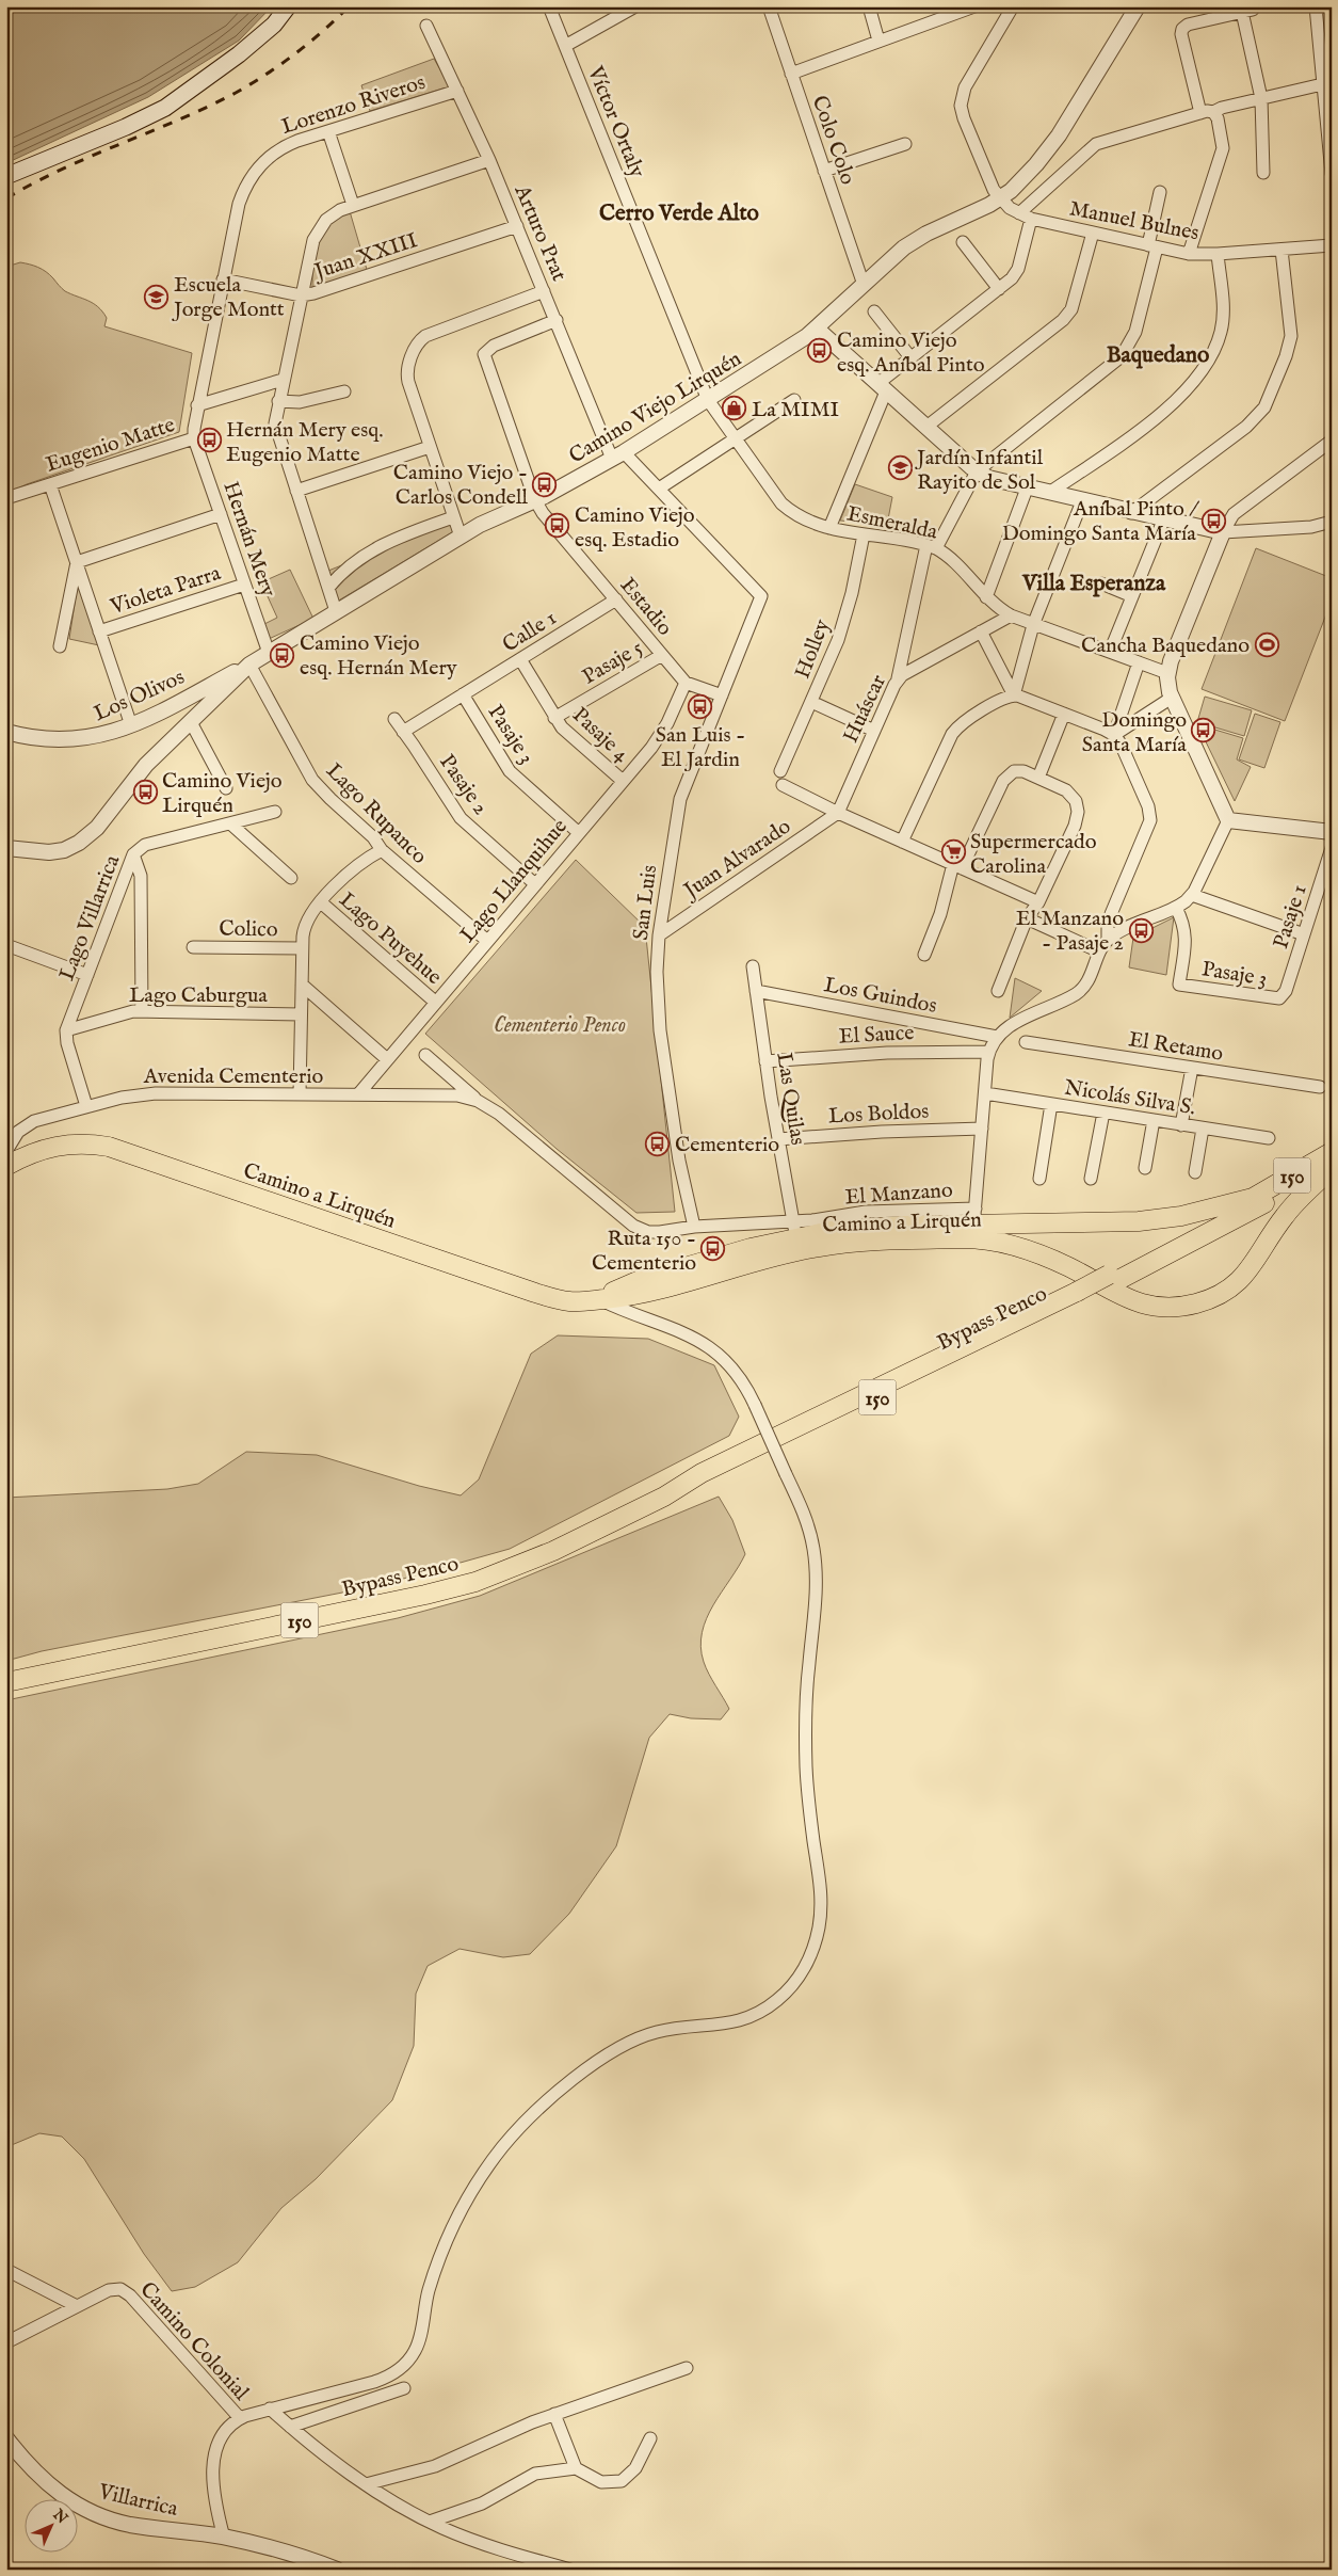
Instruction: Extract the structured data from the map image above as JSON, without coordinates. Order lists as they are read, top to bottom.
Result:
{
  "streets": {
    "main road": ["150", "Camino a Lirquén", "Bypass Penco"],
    "street": [
      "Lorenzo Riveros",
      "Víctor Ortaly",
      "Colo Colo",
      "Manuel Bulnes",
      "Arturo Prat",
      "Juan XXIII",
      "Camino Viejo Lirquén",
      "Eugenio Matte",
      "Esmeralda",
      "Hernán Mery",
      "Violeta Parra",
      "Estadio",
      "Calle 1",
      "Holley",
      "Pasaje 5",
      "Los Olivos",
      "Huáscar",
      "Pasaje 3",
      "Pasaje 4",
      "Pasaje 2",
      "Lago Rupanco",
      "Juan Alvarado",
      "Lago Llanquihue",
      "San Luis",
      "Pasaje 1",
      "Lago Villarrica",
      "Colico",
      "Lago Puyehue",
      "Lago Caburgua",
      "Los Guindos",
      "El Sauce",
      "El Retamo",
      "Avenida Cementerio",
      "Nicolás Silva S.",
      "Las Quilas",
      "Los Boldos",
      "El Manzano",
      "Camino Colonial",
      "Villarrica"
    ]
  },
  "crossings": [
    ["Lorenzo Riveros", "Arturo Prat"],
    ["Lorenzo Riveros", "Juan XXIII"],
    ["Lorenzo Riveros", "Eugenio Matte"],
    ["Lorenzo Riveros", "Hernán Mery"],
    ["Víctor Ortaly", "Camino Viejo Lirquén"],
    ["Víctor Ortaly", "Esmeralda"],
    ["Colo Colo", "Camino Viejo Lirquén"],
    ["Manuel Bulnes", "Camino Viejo Lirquén"],
    ["Arturo Prat", "Juan XXIII"],
    ["Arturo Prat", "Camino Viejo Lirquén"],
    ["Arturo Prat", "Estadio"],
    ["Camino Viejo Lirquén", "Hernán Mery"],
    ["Camino Viejo Lirquén", "Estadio"],
    ["Camino Viejo Lirquén", "Los Olivos"],
    ["Camino Viejo Lirquén", "Lago Rupanco"],
    ["Eugenio Matte", "Hernán Mery"],
    ["Esmeralda", "Holley"],
    ["Esmeralda", "Huáscar"],
    ["Hernán Mery", "Violeta Parra"],
    ["Estadio", "Calle 1"],
    ["Estadio", "Pasaje 5"],
    ["Estadio", "Lago Llanquihue"],
    ["Calle 1", "Pasaje 3"],
    ["Calle 1", "Pasaje 4"],
    ["Pasaje 5", "Pasaje 4"],
    ["Los Olivos", "Lago Rupanco"],
    ["Huáscar", "Juan Alvarado"],
    ["Pasaje 3", "Lago Llanquihue"],
    ["Pasaje 3", "Pasaje 1"],
    ["Pasaje 4", "Lago Llanquihue"],
    ["Pasaje 2", "Lago Llanquihue"],
    ["Lago Rupanco", "Lago Llanquihue"],
    ["Juan Alvarado", "San Luis"],
    ["Lago Llanquihue", "Lago Puyehue"],
    ["Lago Llanquihue", "Avenida Cementerio"],
    ["San Luis", "Avenida Cementerio"],
    ["Lago Villarrica", "Lago Caburgua"],
    ["Los Guindos", "Las Quilas"],
    ["Los Guindos", "El Manzano"],
    ["El Sauce", "Las Quilas"],
    ["El Sauce", "El Manzano"],
    ["Avenida Cementerio", "Las Quilas"],
    ["Avenida Cementerio", "Camino a Lirquén"],
    ["Nicolás Silva S.", "El Manzano"],
    ["Las Quilas", "Los Boldos"],
    ["Las Quilas", "Camino a Lirquén"],
    ["Los Boldos", "El Manzano"],
    ["El Manzano", "Camino a Lirquén"],
    ["Camino a Lirquén", "Bypass Penco"]
  ],
  "districts": ["Cerro Verde Alto", "Baquedano", "Villa Esperanza"],
  "parks": ["Cementerio Penco"],
  "places": {
    "school or university": ["Escuela Jorge Montt", "Jardín Infantil Rayito de Sol"],
    "bus stop": [
      "Camino Viejo esq. Aníbal Pinto",
      "Hernán Mery esq. Eugenio Matte",
      "Camino Viejo - Carlos Condell",
      "Aníbal Pinto / Domingo Santa María",
      "Camino Viejo esq. Estadio",
      "Camino Viejo esq. Hernán Mery",
      "San Luis - El Jardin",
      "Domingo Santa María",
      "Camino Viejo Lirquén",
      "El Manzano - Pasaje 2",
      "Cementerio",
      "Ruta 150 - Cementerio"
    ],
    "shop": ["La MIMI"],
    "sports": ["Cancha Baquedano"],
    "supermarket": ["Supermercado Carolina"]
  },
  "north": "top right"
}
